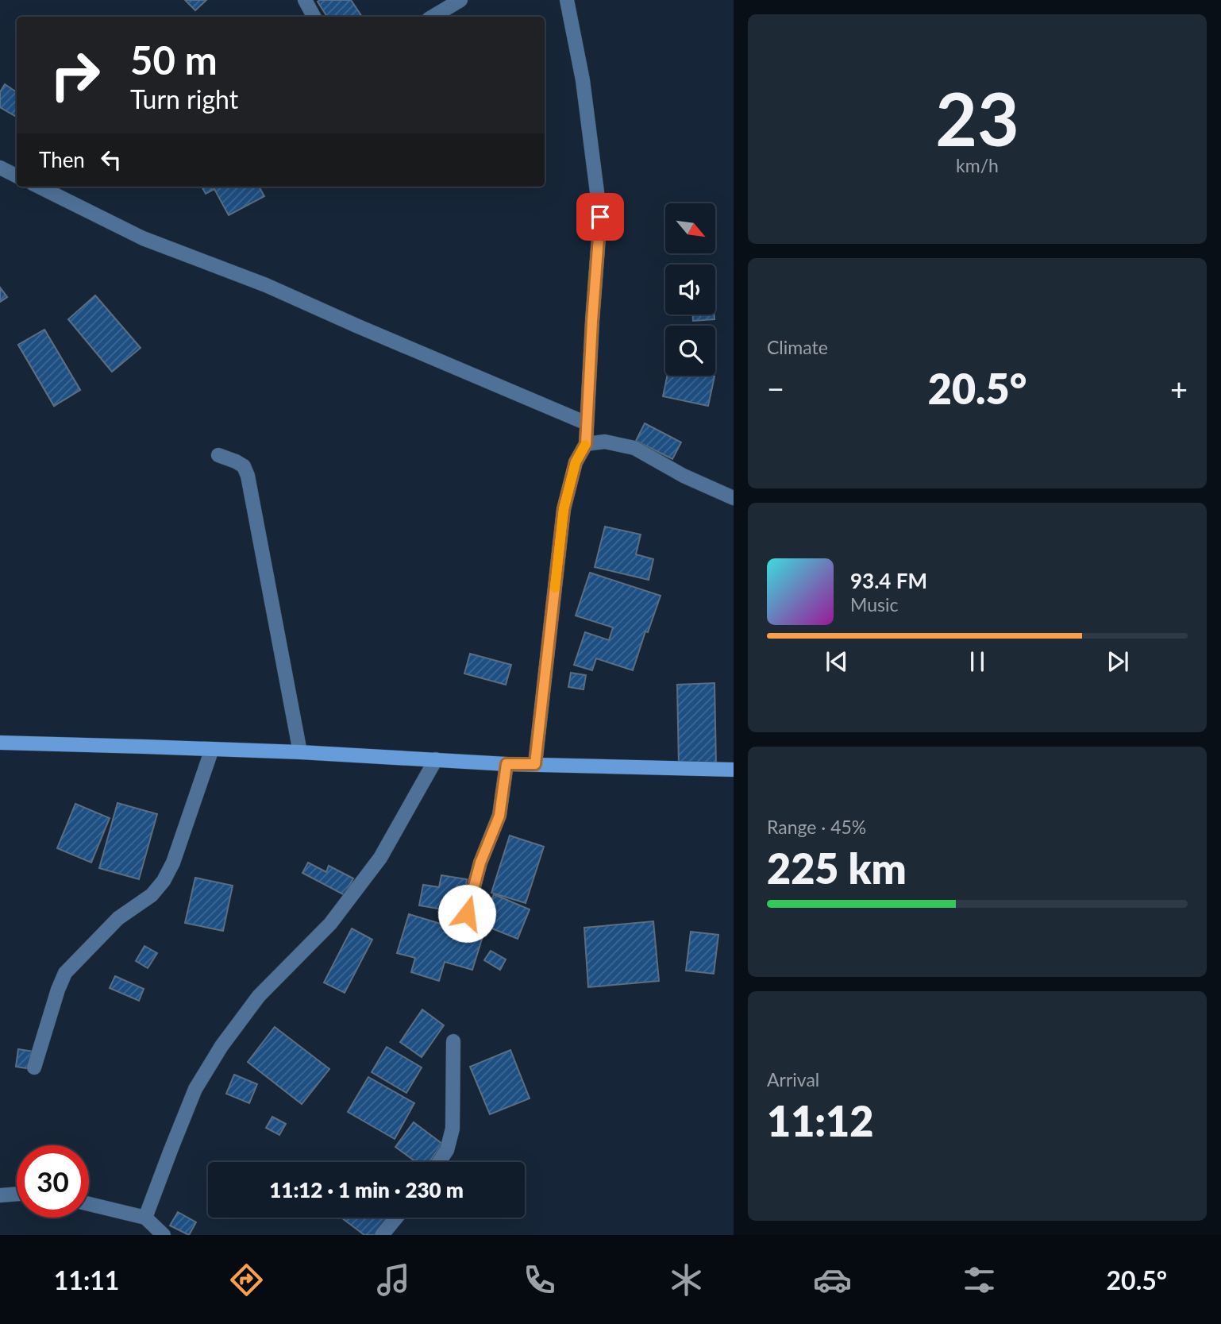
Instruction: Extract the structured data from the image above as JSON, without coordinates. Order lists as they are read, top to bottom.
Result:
{
  "north": "bottom right",
  "page": {
    "tile": [
      ["23", "km/h"],
      "Climate",
      ["Range · 45%", "225 km"],
      ["Arrival", "11:12"]
    ],
    "turn": ["50 m", "Turn right"],
    "then": "Then",
    "heat": ["−", "20.5°", "+"],
    "song": ["93.4 FM", "Music"],
    "limit": "30",
    "trip": "11:12 · 1 min · 230 m",
    "tabs": ["11:11", "20.5°"]
  }
}
